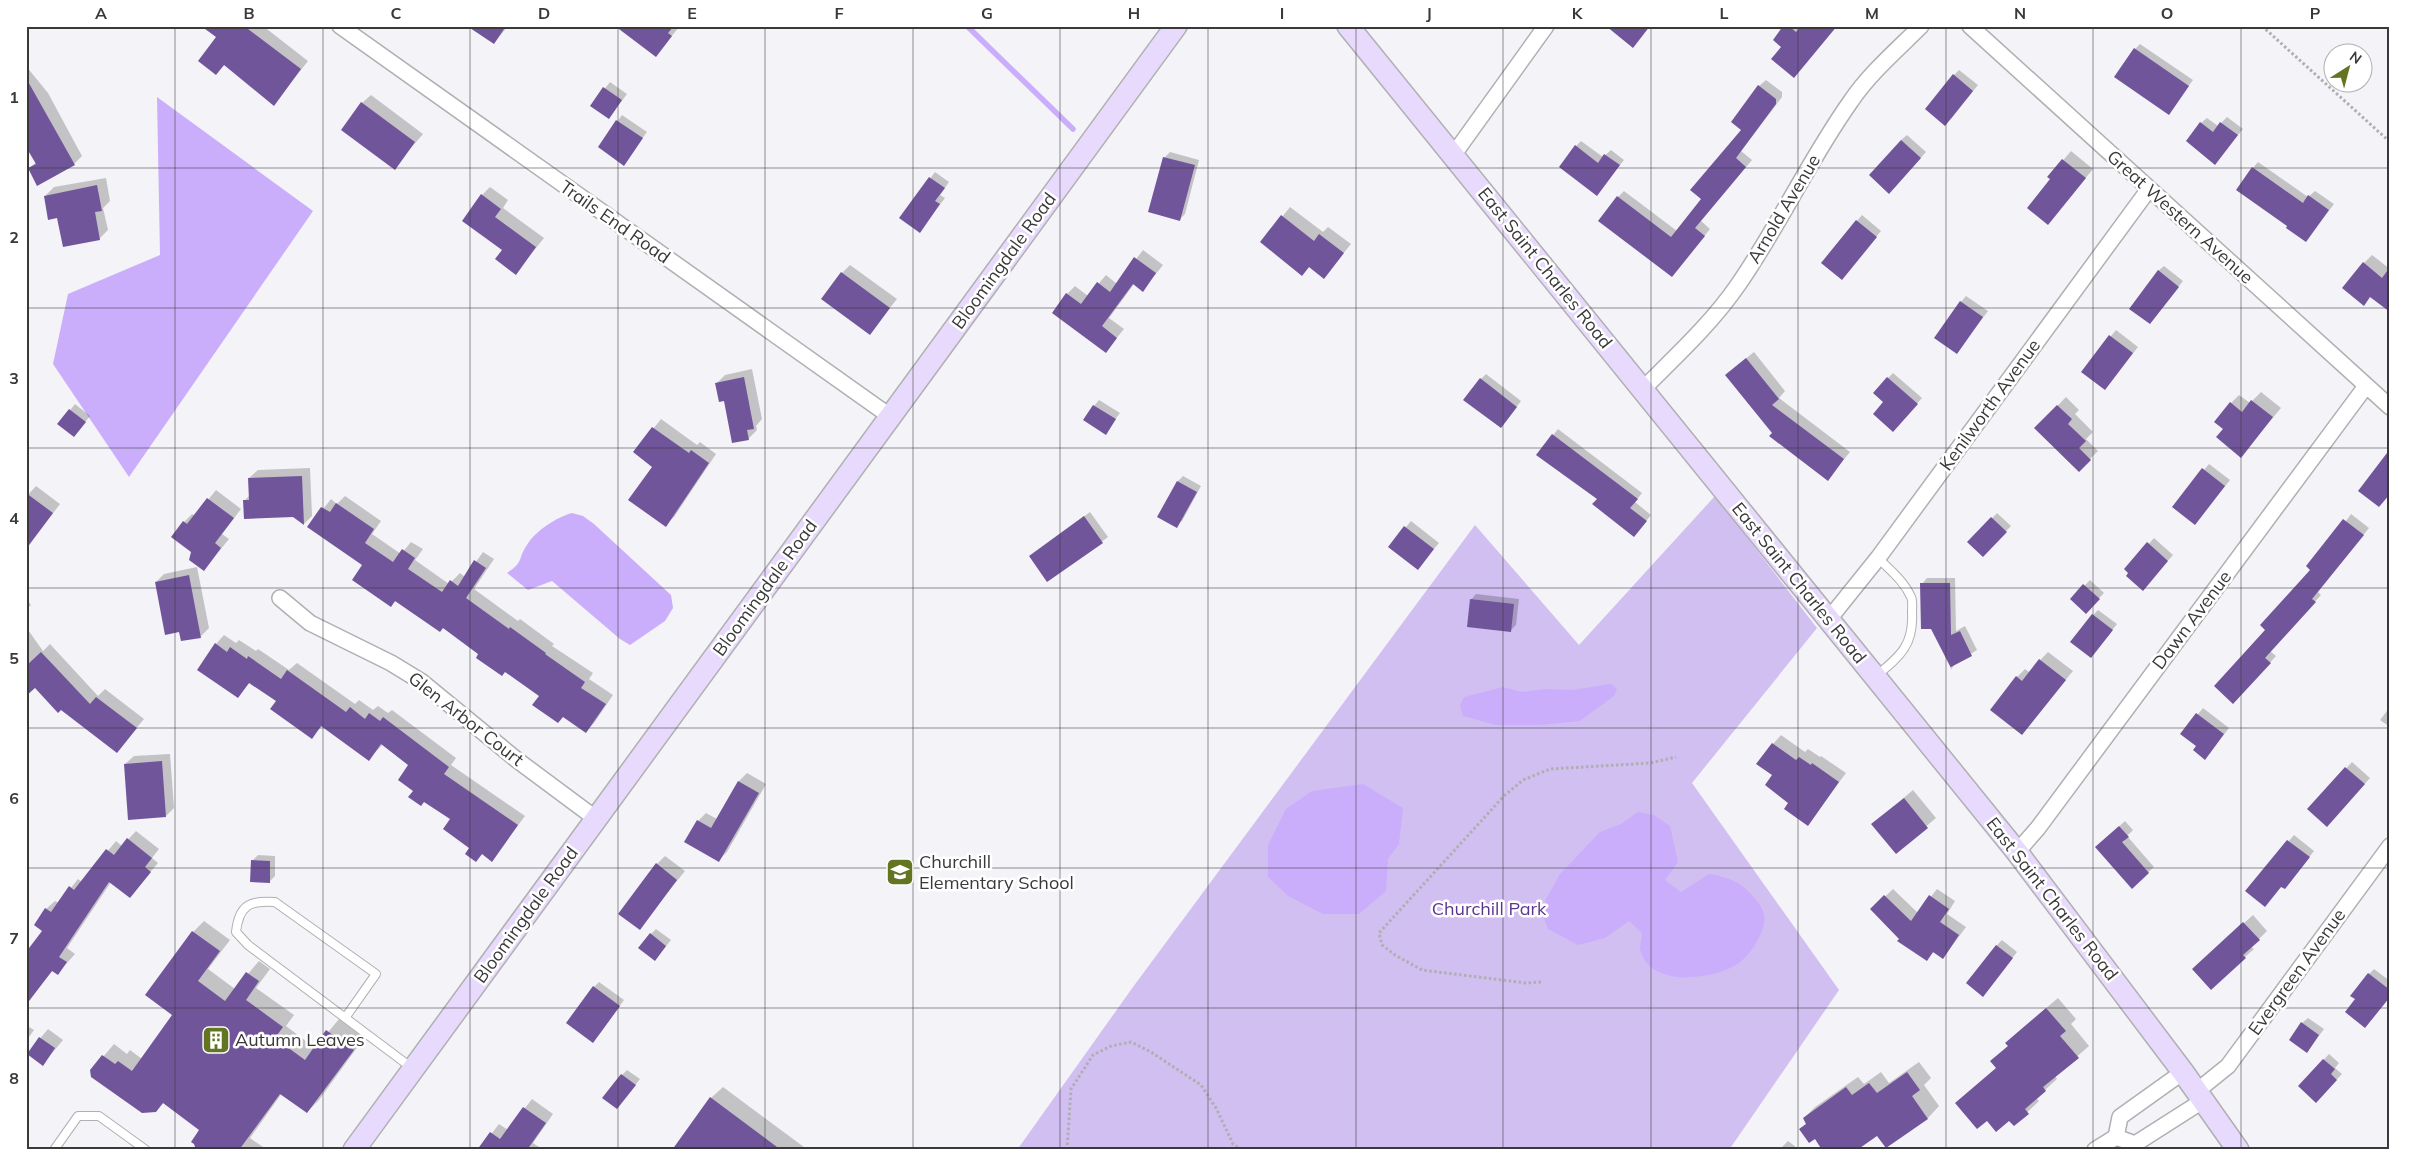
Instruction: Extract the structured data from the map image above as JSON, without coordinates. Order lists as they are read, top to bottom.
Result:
{
  "streets": {
    "street": [
      "Arnold Avenue",
      "Great Western Avenue",
      "Trails End Road",
      "Bloomingdale Road",
      "East Saint Charles Road",
      "Kenilworth Avenue",
      "Dawn Avenue",
      "Glen Arbor Court",
      "Evergreen Avenue"
    ]
  },
  "crossings": [
    ["Arnold Avenue", "East Saint Charles Road"],
    ["Great Western Avenue", "Kenilworth Avenue"],
    ["Great Western Avenue", "Dawn Avenue"],
    ["Trails End Road", "Bloomingdale Road"],
    ["Bloomingdale Road", "Glen Arbor Court"],
    ["East Saint Charles Road", "Kenilworth Avenue"],
    ["East Saint Charles Road", "Dawn Avenue"],
    ["East Saint Charles Road", "Evergreen Avenue"]
  ],
  "parks": ["Churchill Park"],
  "places": {
    "school or university": ["Churchill Elementary School"],
    "building": ["Autumn Leaves"]
  },
  "north": "top right",
  "grid": {
    "columns": [
      "A",
      "B",
      "C",
      "D",
      "E",
      "F",
      "G",
      "H",
      "I",
      "J",
      "K",
      "L",
      "M",
      "N",
      "O",
      "P"
    ],
    "rows": [
      "1",
      "2",
      "3",
      "4",
      "5",
      "6",
      "7",
      "8"
    ]
  }
}
